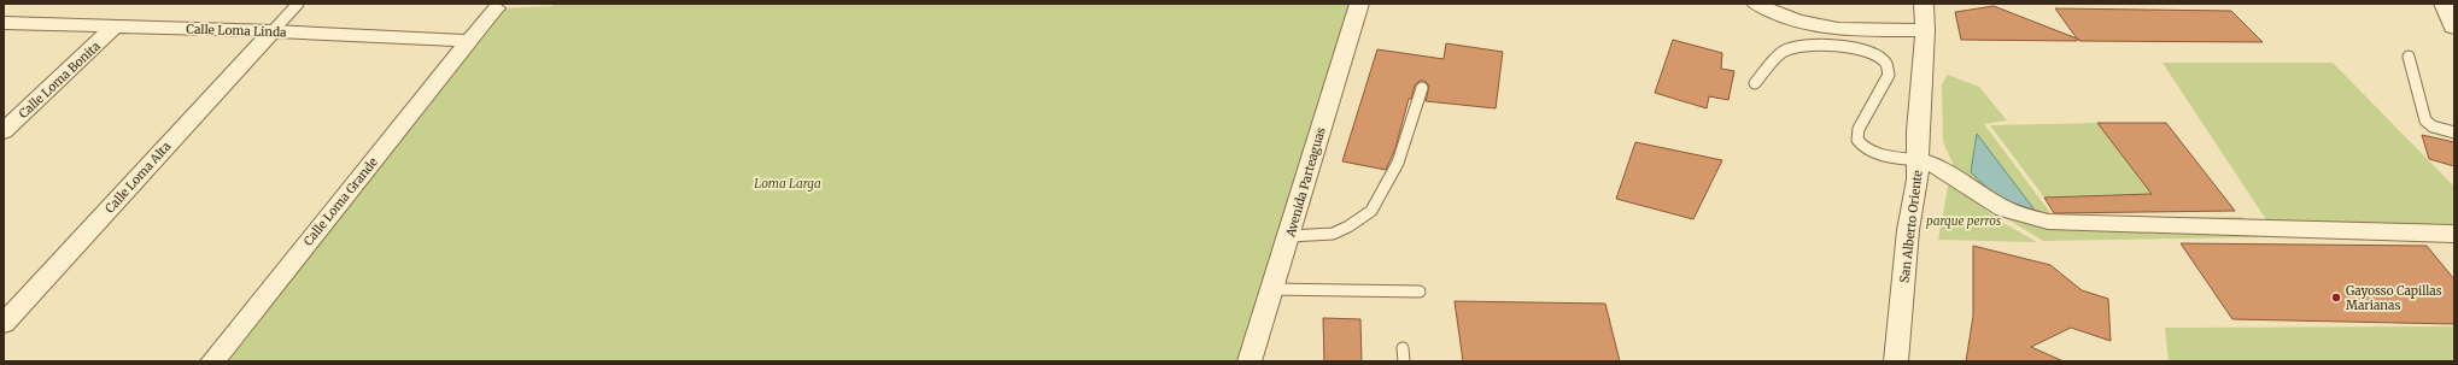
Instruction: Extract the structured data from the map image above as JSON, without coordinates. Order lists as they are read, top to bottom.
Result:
{
  "streets": {
    "street": [
      "Calle Loma Linda",
      "Calle Loma Bonita",
      "Calle Loma Alta",
      "Avenida Parteaguas",
      "Calle Loma Grande",
      "San Alberto Oriente"
    ]
  },
  "crossings": [
    ["Calle Loma Linda", "Calle Loma Bonita"],
    ["Calle Loma Linda", "Calle Loma Alta"],
    ["Calle Loma Linda", "Calle Loma Grande"]
  ],
  "parks": ["Loma Larga", "parque perros"],
  "places": ["Gayosso Capillas Marianas"]
}
